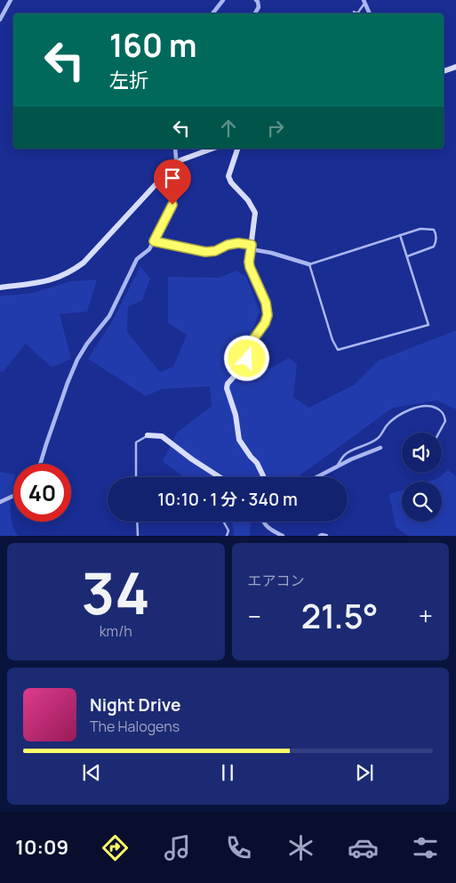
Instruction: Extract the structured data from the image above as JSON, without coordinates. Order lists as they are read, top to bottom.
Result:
{
  "page": {
    "turn": ["160 m", "左折"],
    "limit": "40",
    "trip": "10:10 · 1 分 · 340 m",
    "tile": [
      ["34", "km/h"],
      "エアコン"
    ],
    "heat": ["−", "21.5°", "+"],
    "song": ["Night Drive", "The Halogens"],
    "tabs": "10:09"
  }
}
